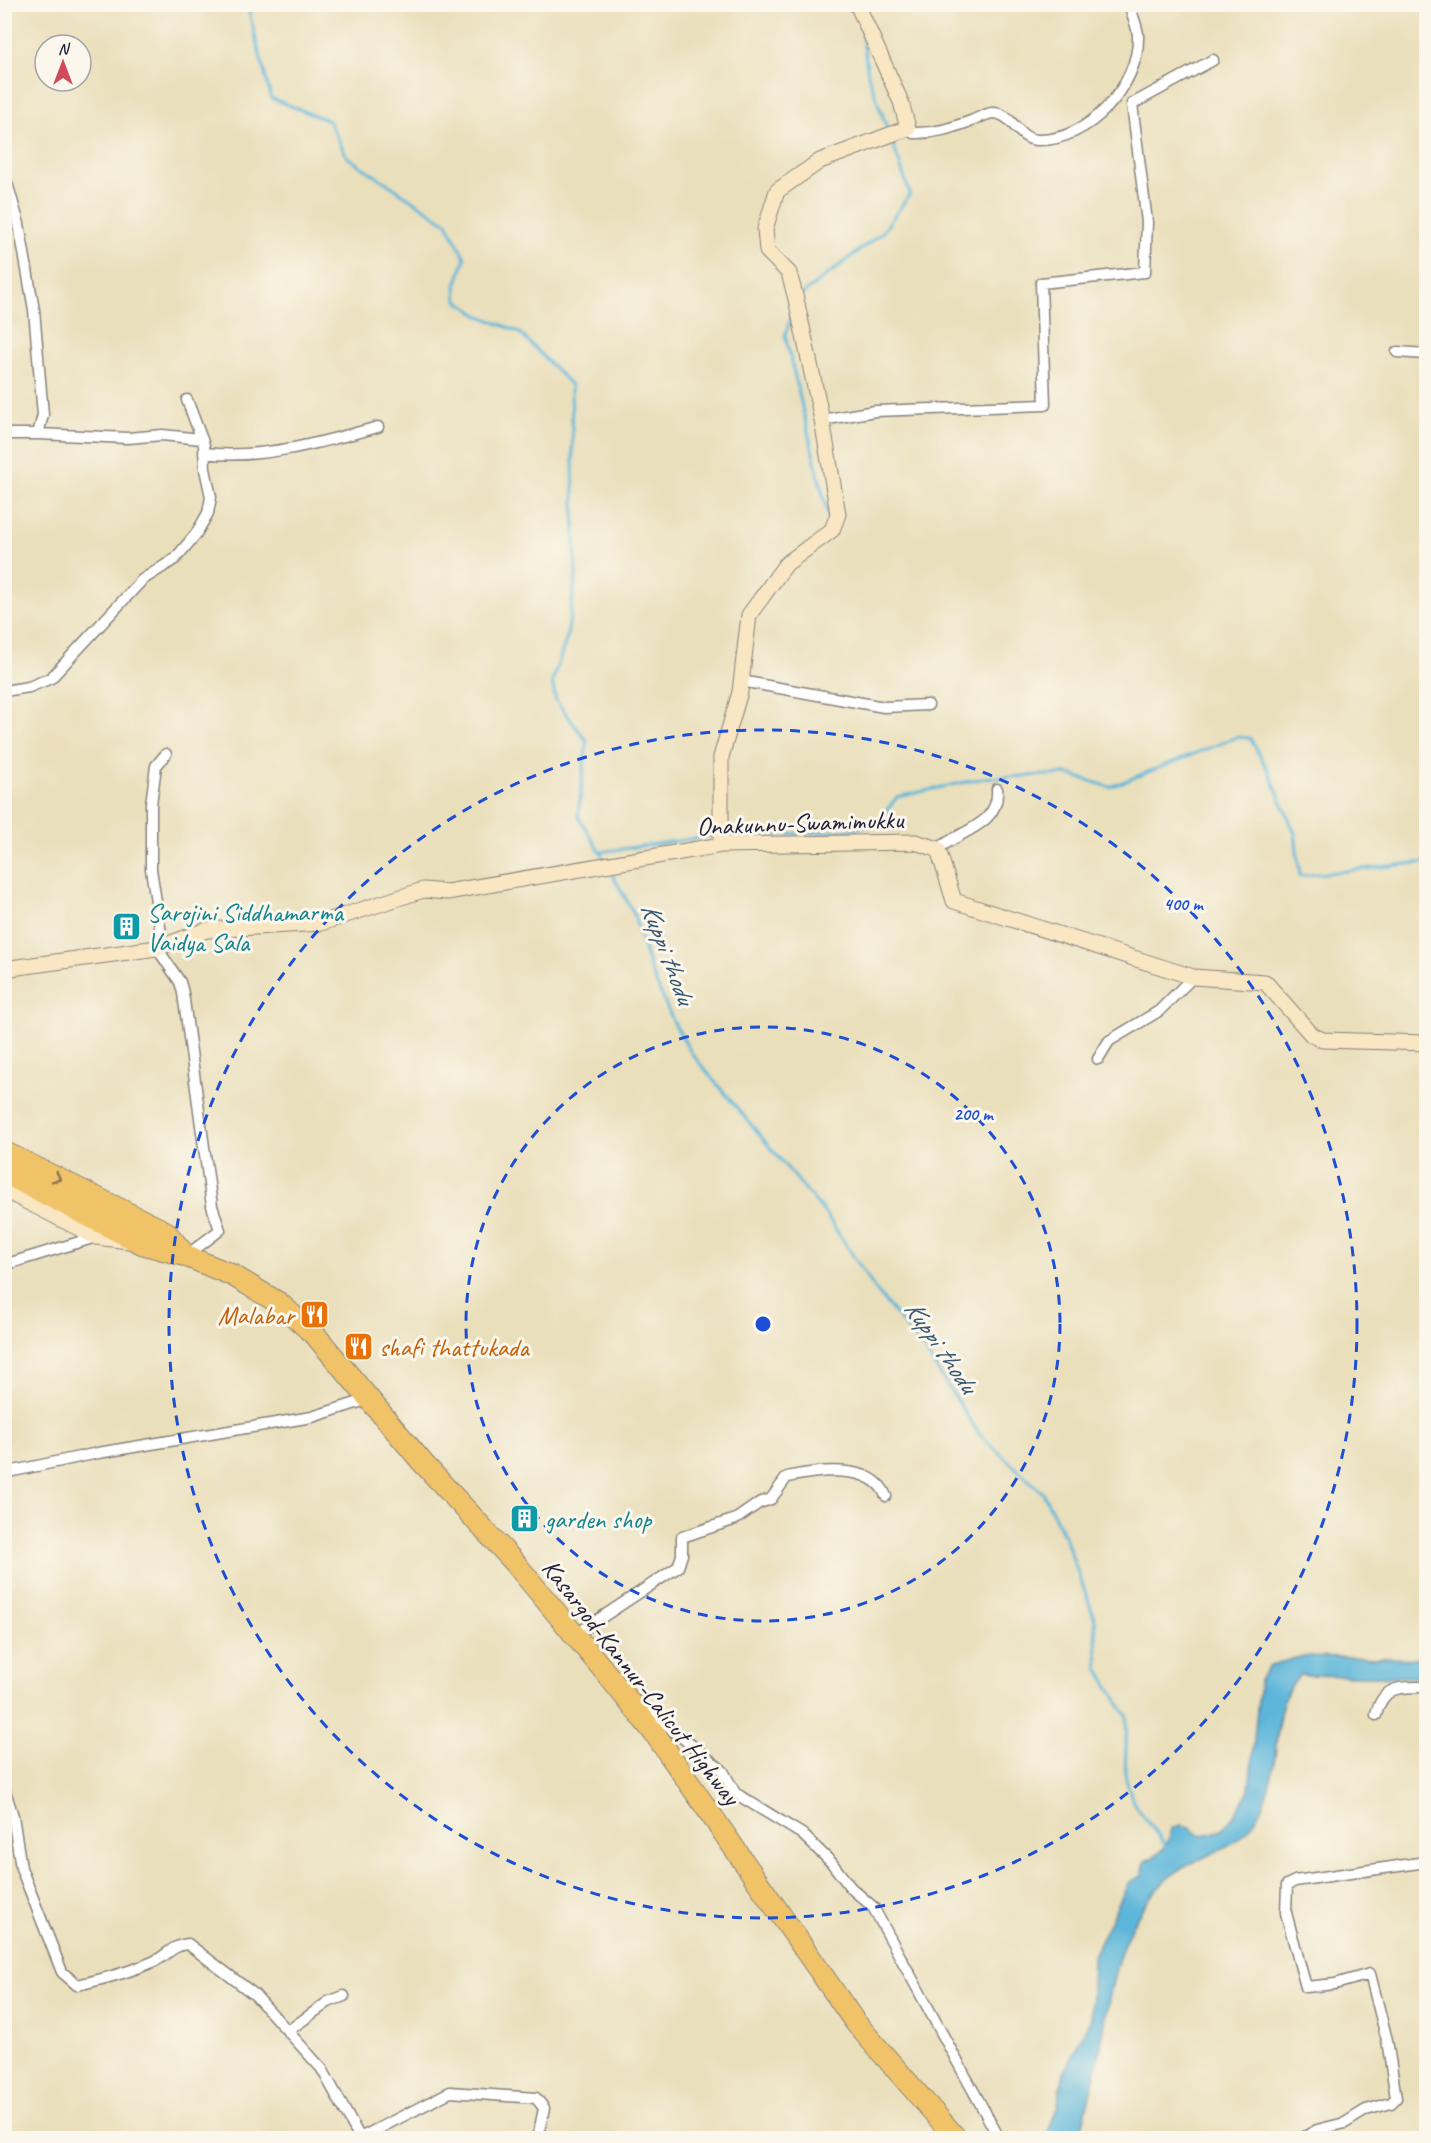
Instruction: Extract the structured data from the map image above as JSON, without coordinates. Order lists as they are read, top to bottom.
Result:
{
  "streets": {
    "highway": ["Kasargod-Kannur-Calicut Highway"],
    "street": ["Onakunnu-Swamimukku"]
  },
  "water": ["Kuppi thodu"],
  "places": {
    "building": ["Sarojini Siddhamarma Vaidya Sala", "garden shop"],
    "restaurant": ["Malabar", "shafi thattukada"]
  },
  "north": "top",
  "rings": ["400 m", "200 m"]
}
